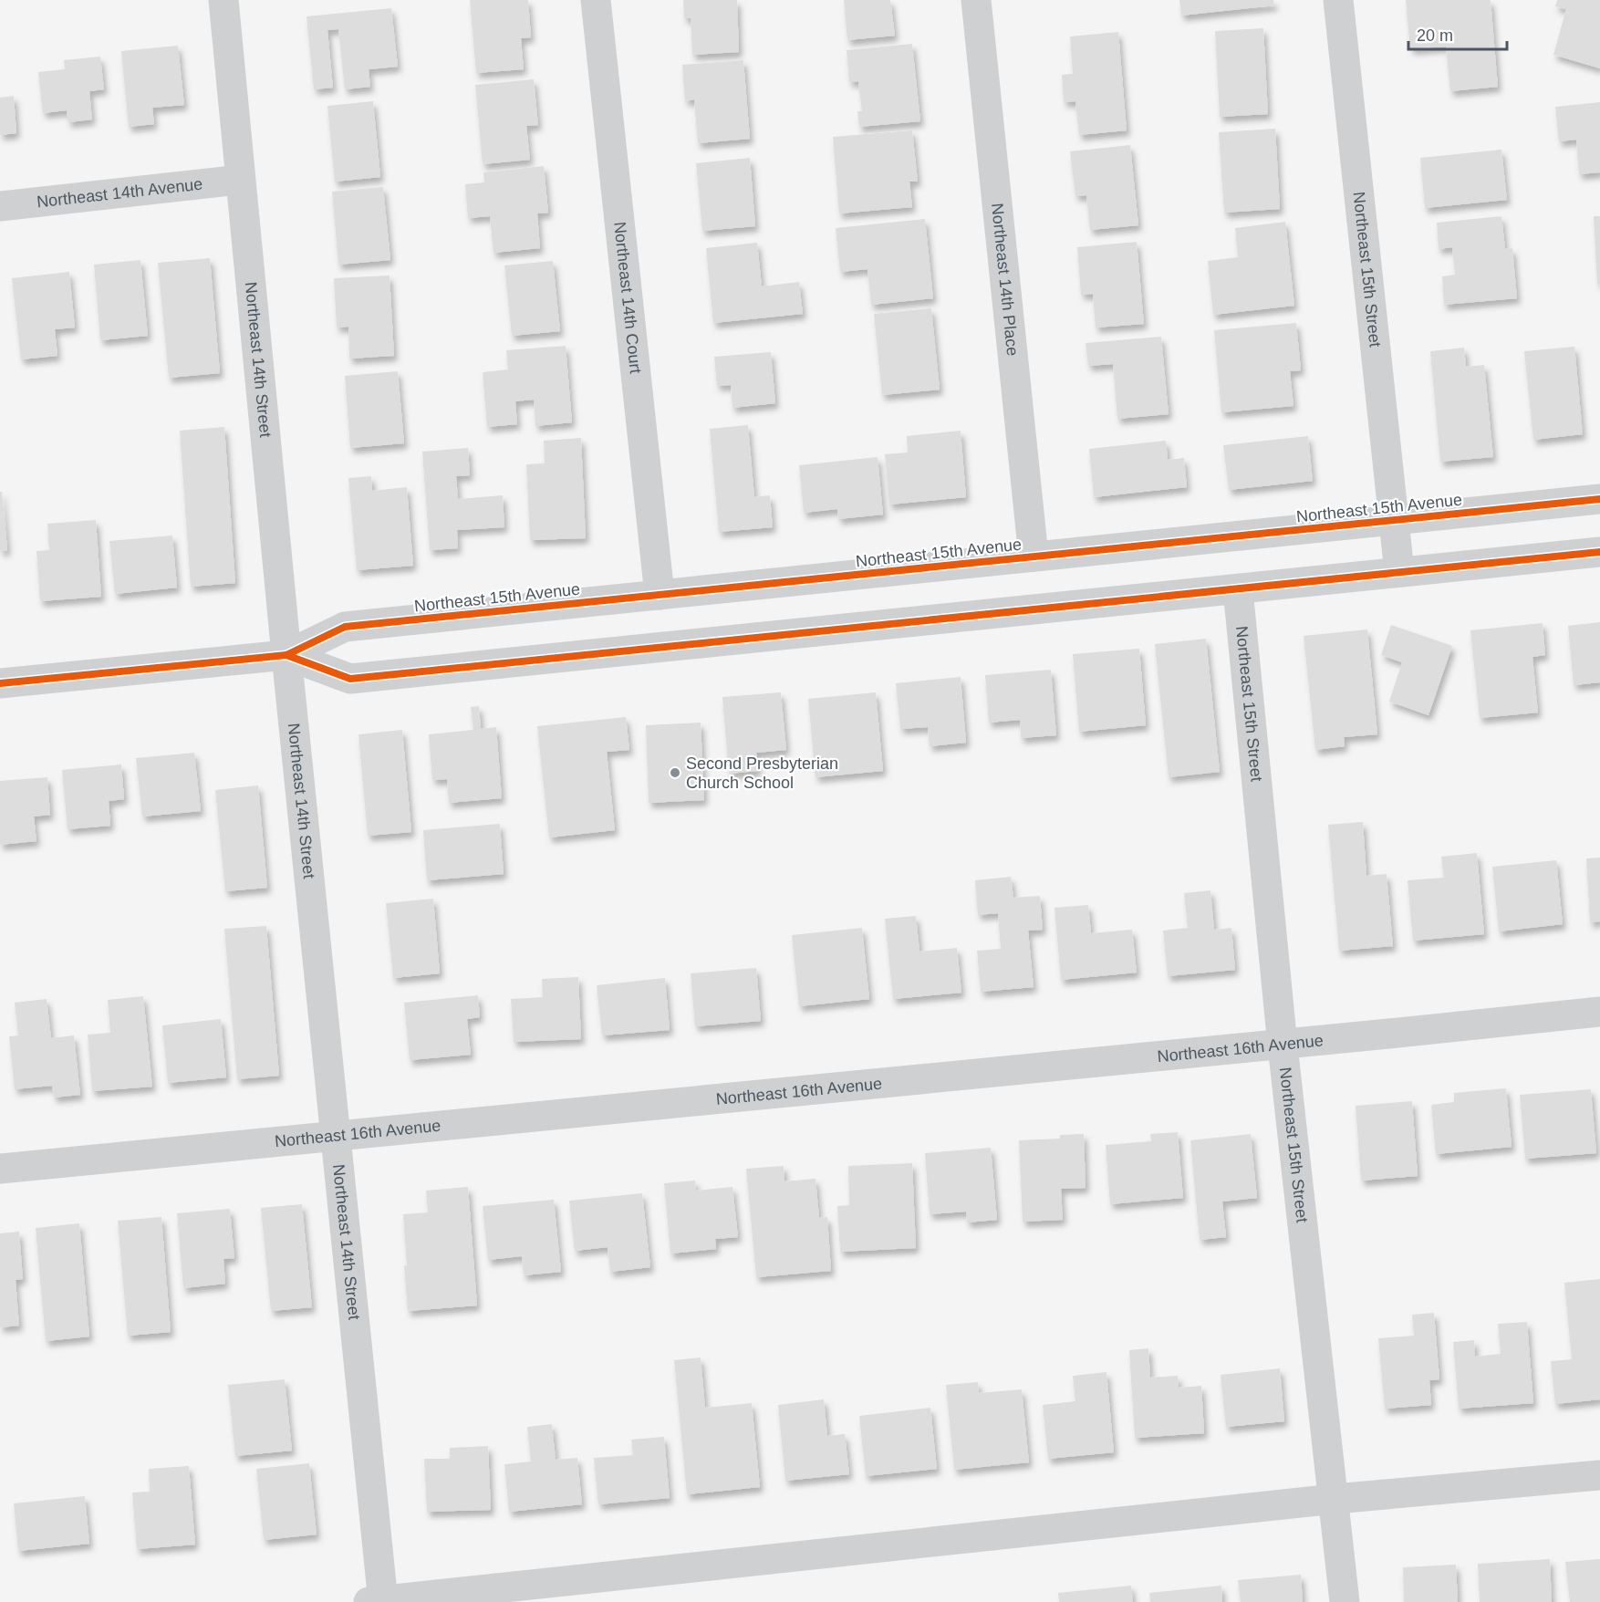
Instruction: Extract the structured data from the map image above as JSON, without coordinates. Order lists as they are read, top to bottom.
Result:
{
  "streets": {
    "street": [
      "Northeast 14th Avenue",
      "Northeast 15th Street",
      "Northeast 14th Place",
      "Northeast 14th Court",
      "Northeast 14th Street",
      "Northeast 15th Avenue",
      "Northeast 16th Avenue"
    ]
  },
  "crossings": [
    ["Northeast 14th Avenue", "Northeast 14th Street"],
    ["Northeast 15th Street", "Northeast 15th Avenue"],
    ["Northeast 15th Street", "Northeast 16th Avenue"],
    ["Northeast 14th Place", "Northeast 15th Avenue"],
    ["Northeast 14th Court", "Northeast 15th Avenue"],
    ["Northeast 14th Street", "Northeast 15th Avenue"],
    ["Northeast 14th Street", "Northeast 16th Avenue"]
  ],
  "places": ["Second Presbyterian Church School"],
  "scale_bar": "20 m"
}
